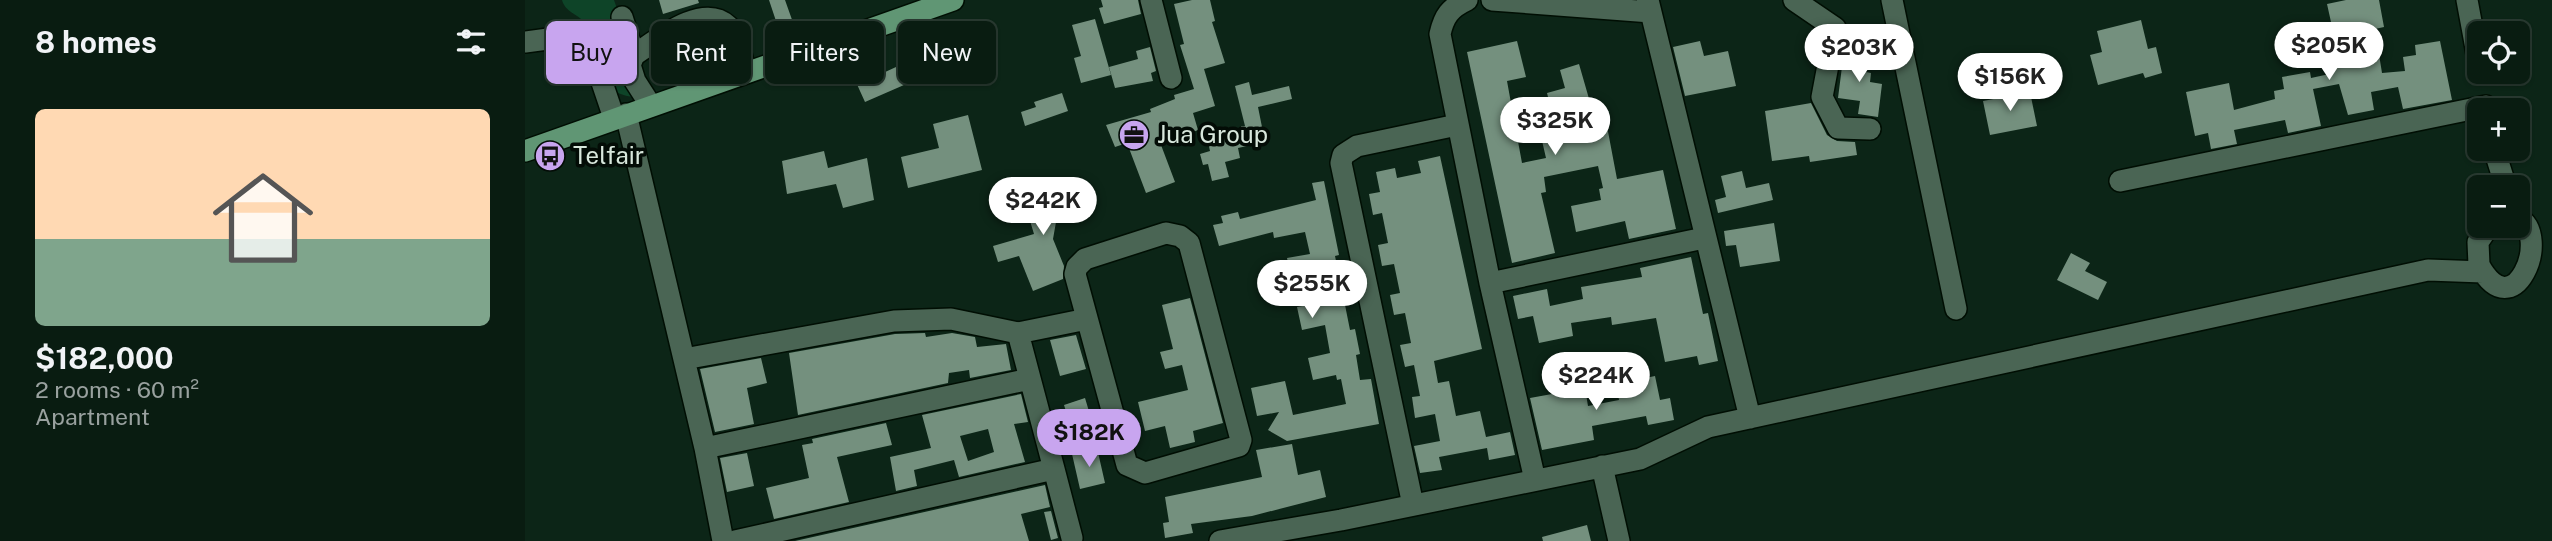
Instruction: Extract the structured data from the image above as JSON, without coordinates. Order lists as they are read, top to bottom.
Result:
{
  "places": {
    "office": ["Jua Group"],
    "bus stop": ["Telfair"]
  },
  "page": {
    "heading": "8 homes",
    "map_buttons": ["+", "−"],
    "chip": [
      "Buy",
      "Rent",
      "Filters",
      "New"
    ],
    "price": [
      "$205K",
      "$203K",
      "$156K",
      "$325K",
      "$242K",
      "$255K",
      "$224K",
      "$182K"
    ],
    "list": [
      {
        "name": "$182,000",
        "note": "2 rooms · 60 m² · Apartment"
      }
    ]
  }
}
